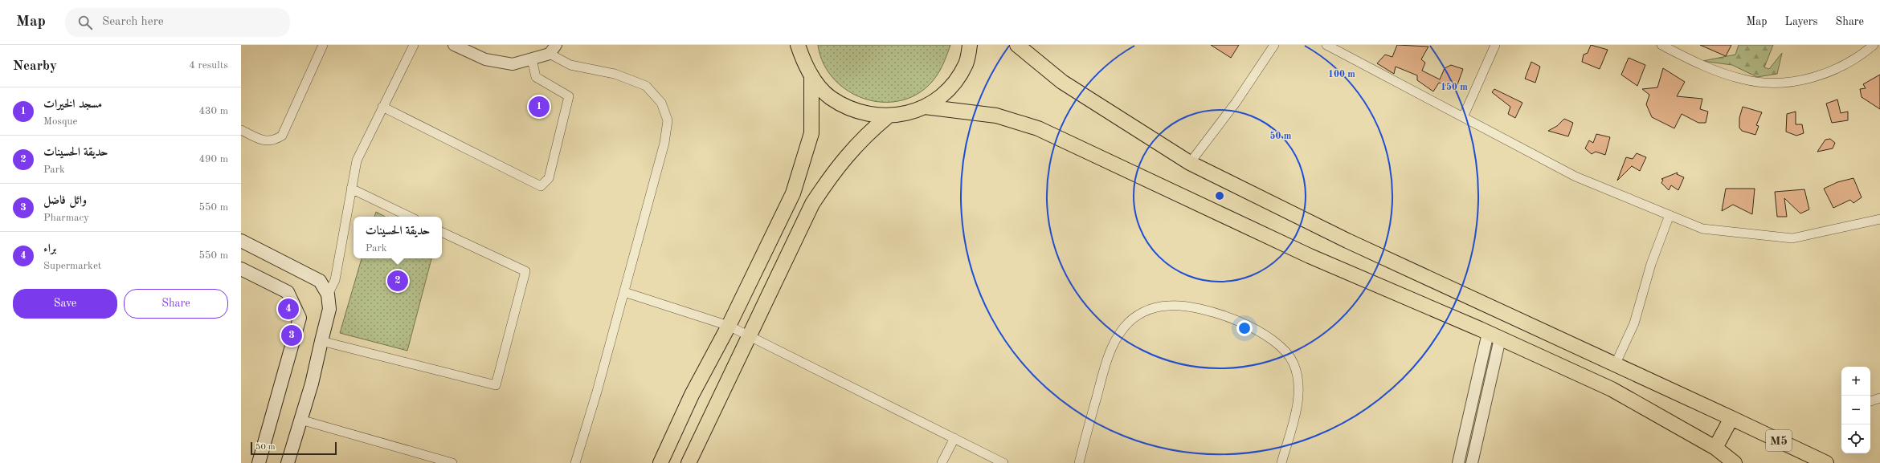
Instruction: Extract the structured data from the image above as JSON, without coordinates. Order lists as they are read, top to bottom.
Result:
{
  "streets": {
    "main road": ["M5"]
  },
  "scale_bar": "50 m",
  "page": {
    "header": "Map",
    "search": "Search here",
    "nav": ["Map", "Layers", "Share"],
    "heading": ["Nearby", "4 results"],
    "list": [
      {
        "mark": "1",
        "name": "مسجد الخيرات",
        "note": "Mosque",
        "value": "430 m"
      },
      {
        "mark": "2",
        "name": "حديقة الحسينات",
        "note": "Park",
        "value": "490 m"
      },
      {
        "mark": "3",
        "name": "وائل فاضل",
        "note": "Pharmacy",
        "value": "550 m"
      },
      {
        "mark": "4",
        "name": "براء",
        "note": "Supermarket",
        "value": "550 m"
      }
    ],
    "pins": [
      "1",
      "2",
      "4",
      "3"
    ],
    "popup": ["حديقة الحسينات", "Park"],
    "buttons": ["Save", "Share"],
    "map_buttons": ["+", "−"],
    "scale": "50 m"
  },
  "rings": ["100 m", "150 m", "50 m"]
}
